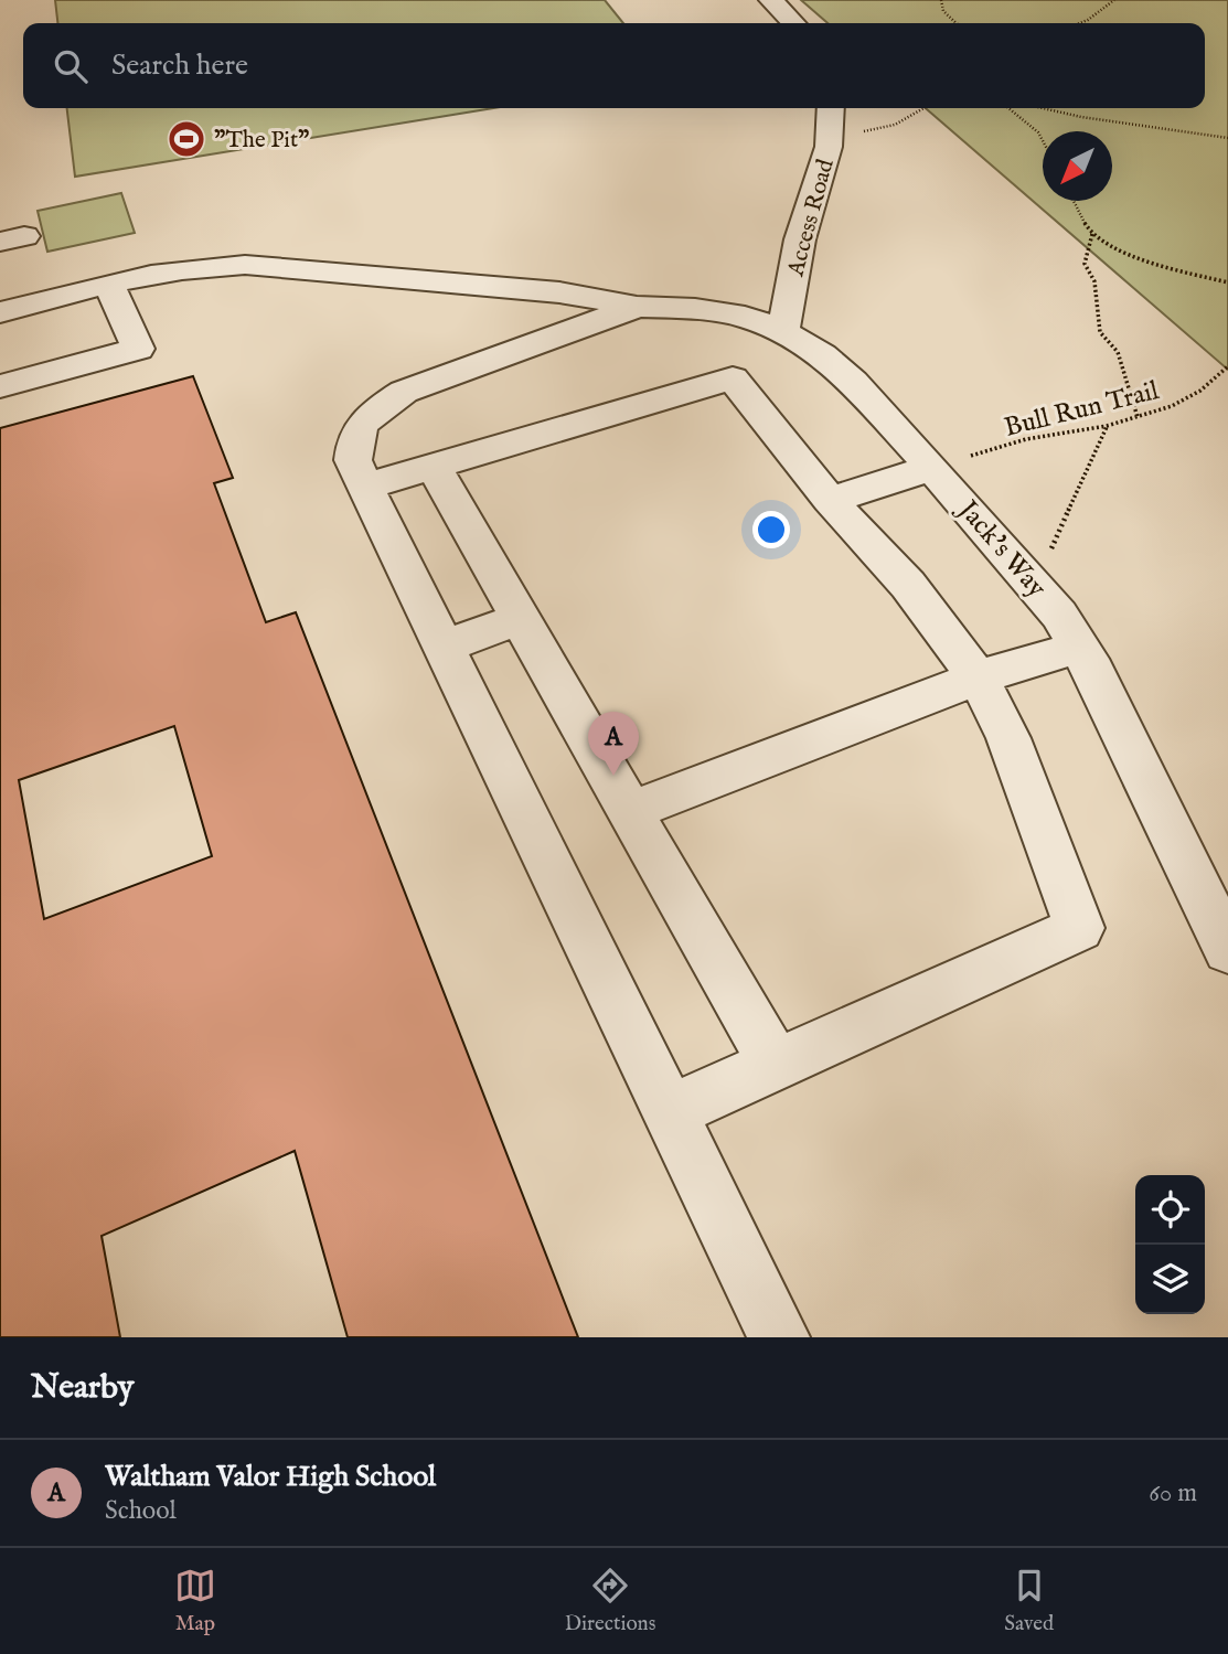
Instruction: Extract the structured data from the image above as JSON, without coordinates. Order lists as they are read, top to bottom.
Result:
{
  "streets": {
    "street": ["Access Road", "Jack's Way"],
    "path": ["Bull Run Trail"]
  },
  "crossings": [
    ["Access Road", "Jack's Way"],
    ["Bull Run Trail", "Jack's Way"]
  ],
  "places": {
    "sports": ["\"The Pit\""]
  },
  "north": "bottom left",
  "page": {
    "search": "Search here",
    "pins": "A",
    "heading": "Nearby",
    "list": [
      {
        "mark": "A",
        "name": "Waltham Valor High School",
        "note": "School",
        "value": "60 m"
      }
    ],
    "nav": ["Map", "Directions", "Saved"]
  }
}
